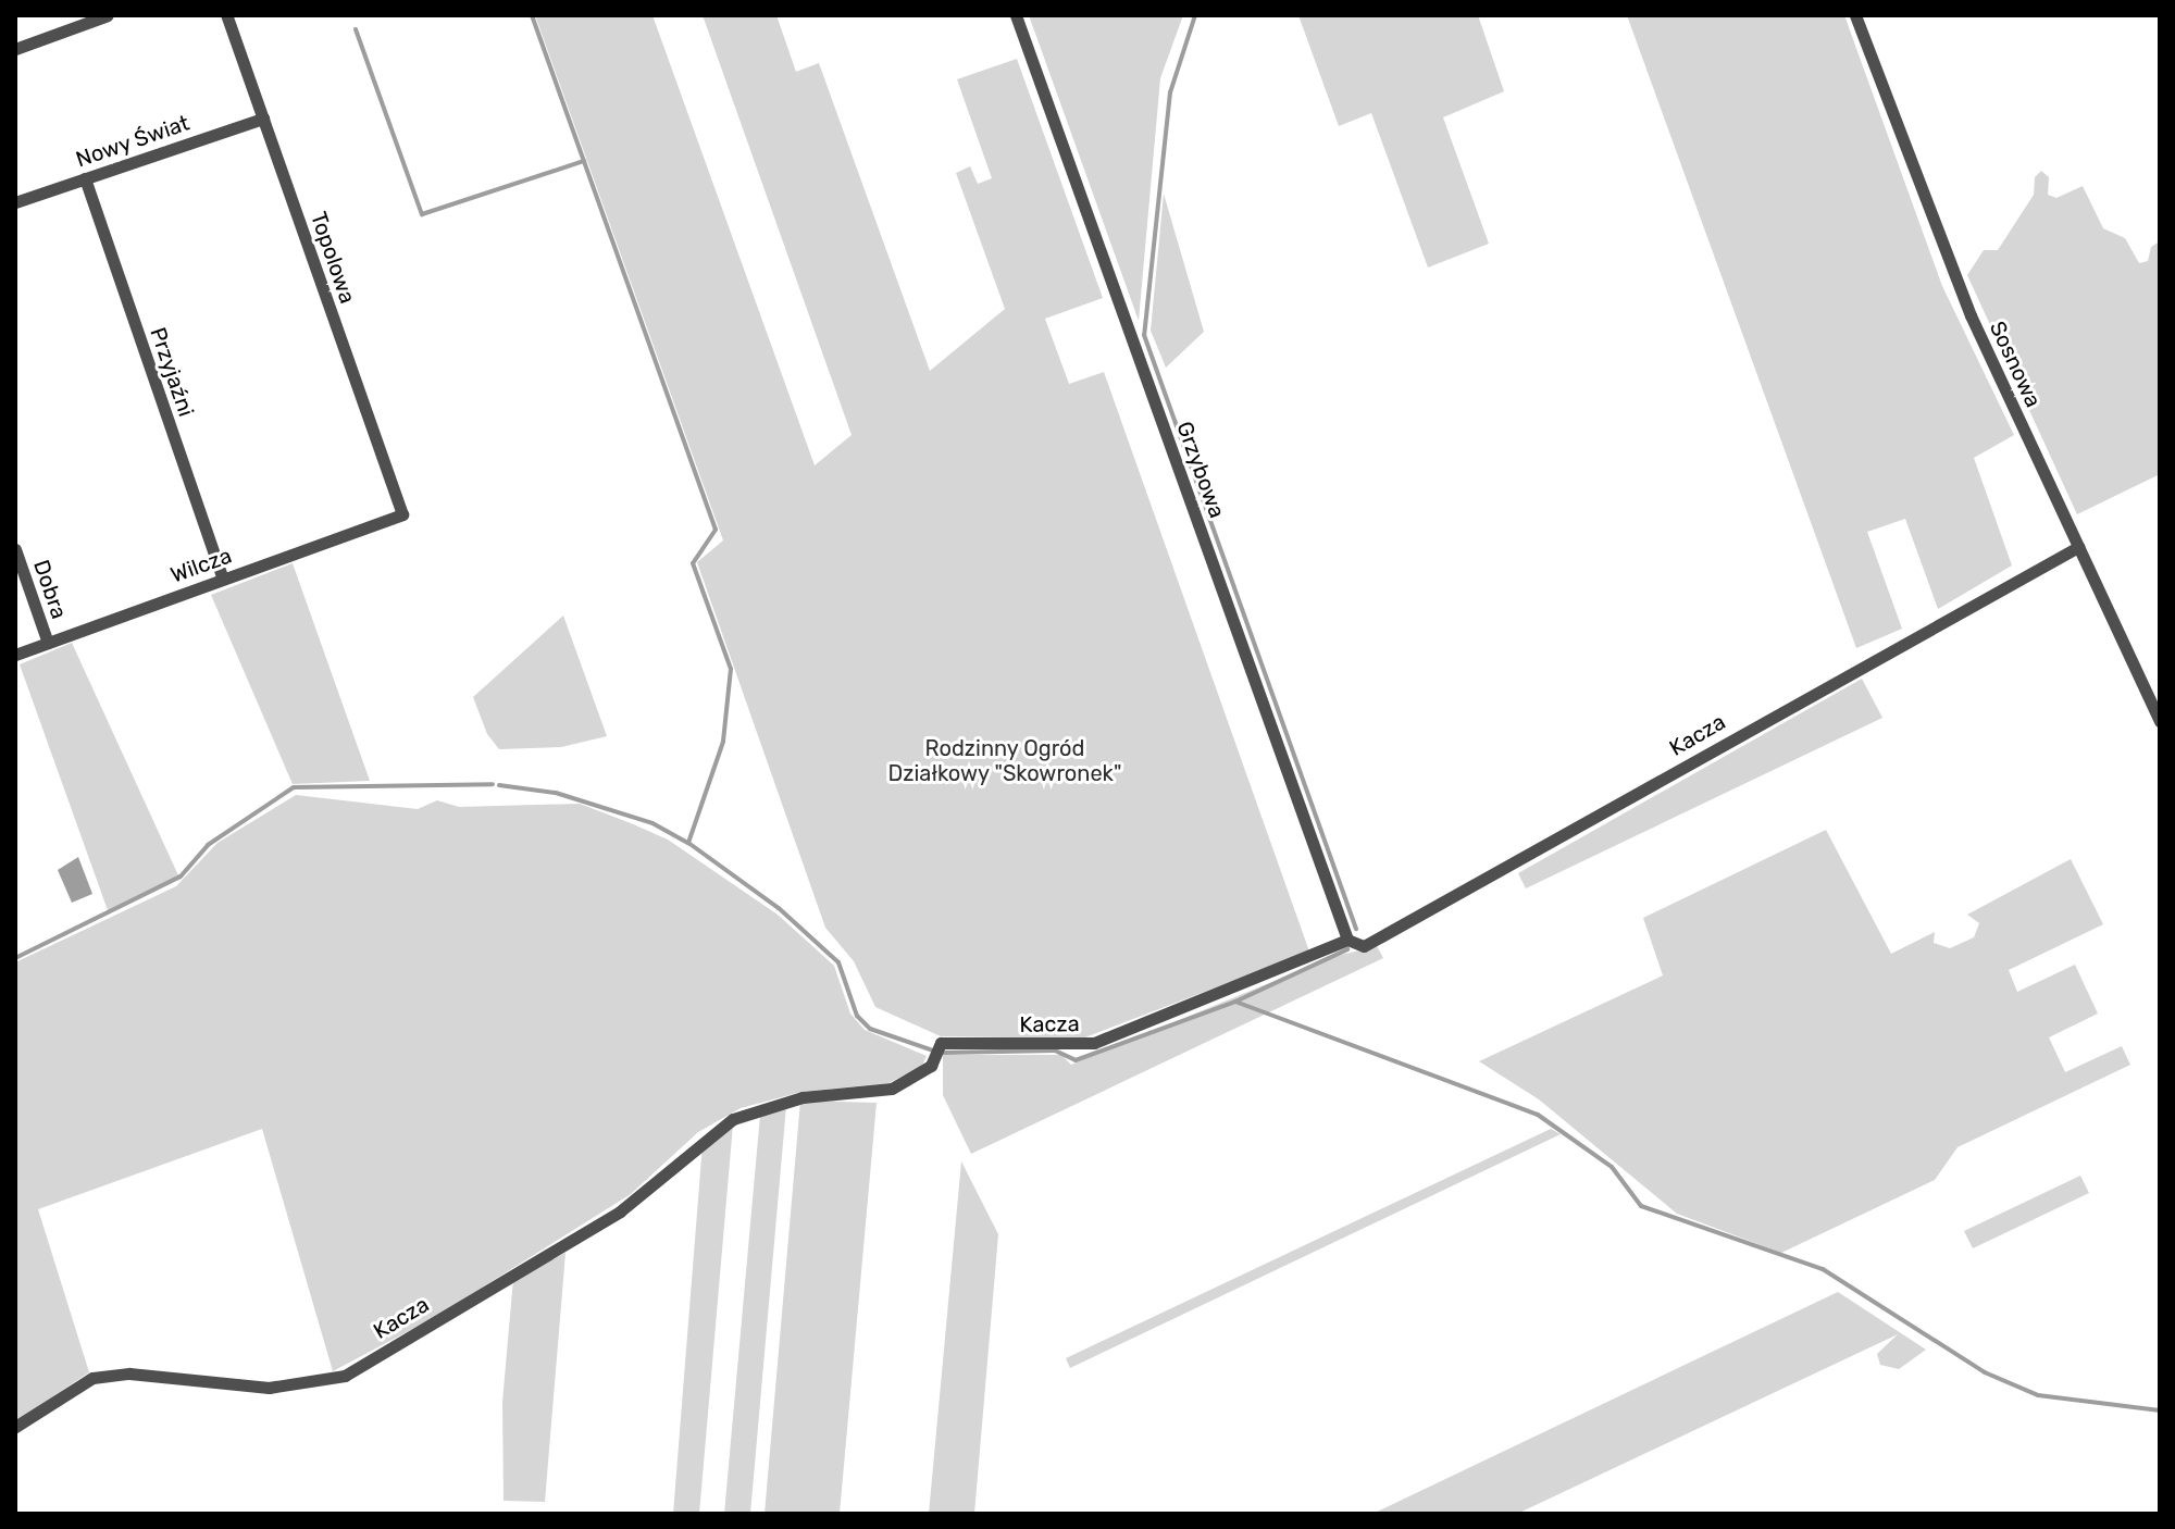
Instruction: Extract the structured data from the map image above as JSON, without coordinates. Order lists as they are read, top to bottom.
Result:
{
  "streets": {
    "street": [
      "Nowy Świat",
      "Topolowa",
      "Sosnowa",
      "Przyjaźni",
      "Grzybowa",
      "Wilcza",
      "Dobra",
      "Kacza"
    ]
  },
  "crossings": [
    ["Nowy Świat", "Topolowa"],
    ["Nowy Świat", "Przyjaźni"],
    ["Topolowa", "Wilcza"],
    ["Sosnowa", "Kacza"],
    ["Przyjaźni", "Wilcza"],
    ["Grzybowa", "Kacza"],
    ["Wilcza", "Dobra"]
  ],
  "parks": ["Rodzinny Ogród Działkowy \"Skowronek\""]
}
